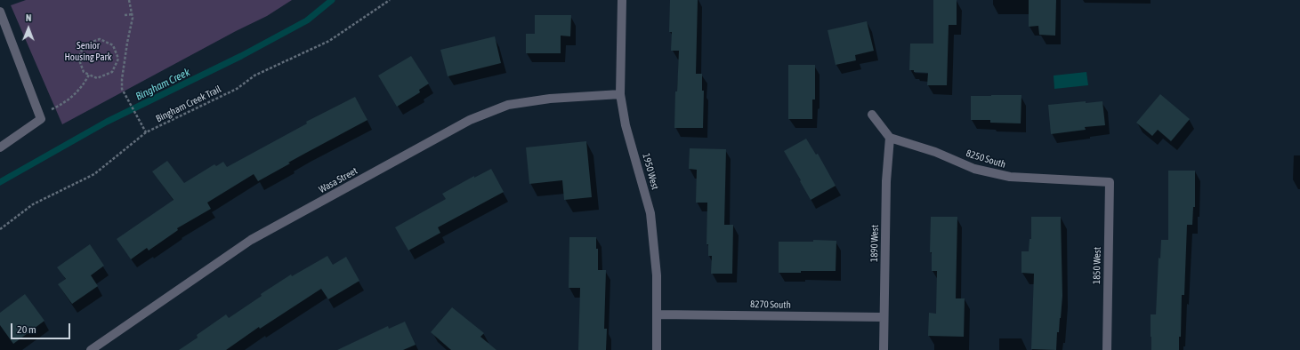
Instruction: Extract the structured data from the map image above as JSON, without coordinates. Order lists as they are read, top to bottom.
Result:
{
  "streets": {
    "street": [
      "8250 South",
      "1950 West",
      "Wasa Street",
      "1890 West",
      "1850 West",
      "8270 South"
    ],
    "path": ["Bingham Creek Trail"]
  },
  "crossings": [
    ["8250 South", "1890 West"],
    ["8250 South", "1850 West"],
    ["1950 West", "Wasa Street"],
    ["1950 West", "8270 South"],
    ["1890 West", "8270 South"]
  ],
  "water": ["Bingham Creek"],
  "parks": ["Senior Housing Park"],
  "scale_bar": "20 m",
  "north": "top"
}
